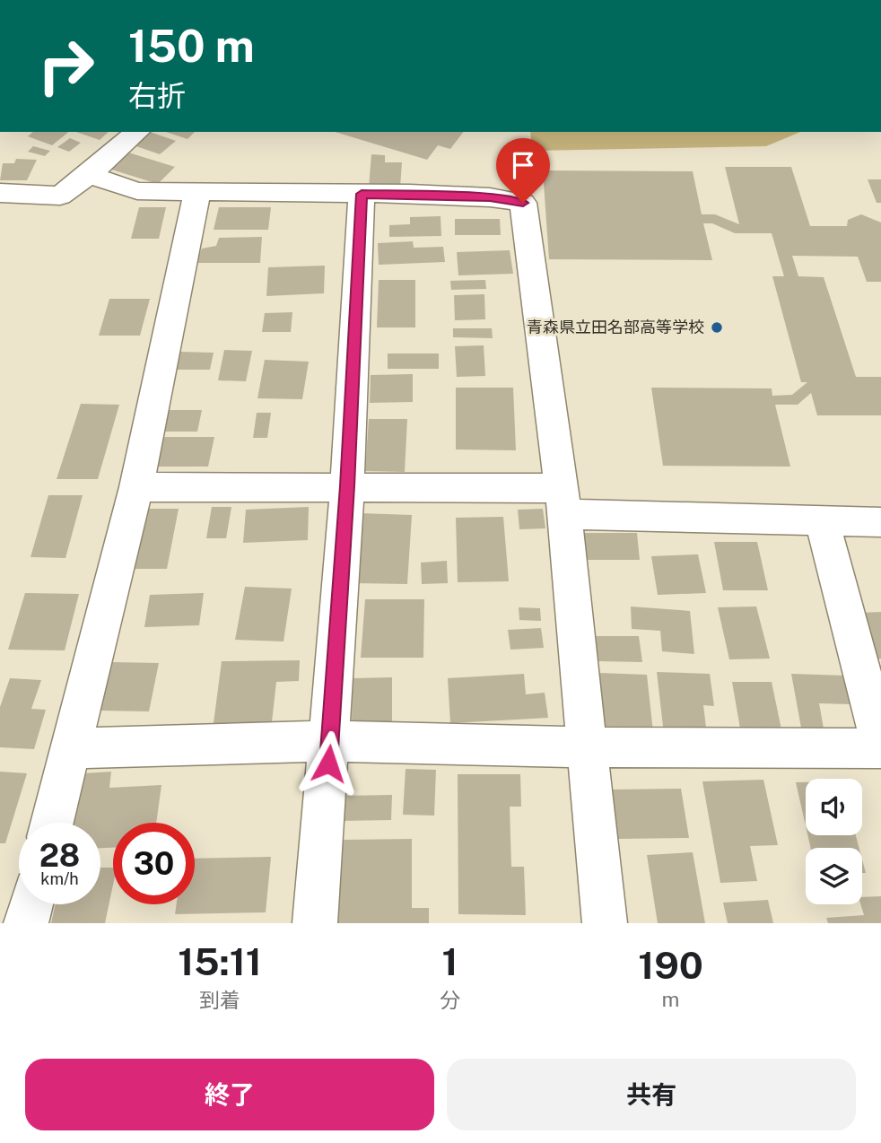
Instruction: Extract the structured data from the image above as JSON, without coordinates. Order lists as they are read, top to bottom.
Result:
{
  "places": ["青森県立田名部高等学校"],
  "page": {
    "turn": ["150 m", "右折"],
    "speed": "28 km/h",
    "limit": "30",
    "eta": [
      "15:11",
      "到着",
      "1",
      "分",
      "190",
      "m"
    ],
    "buttons": ["終了", "共有"]
  }
}
